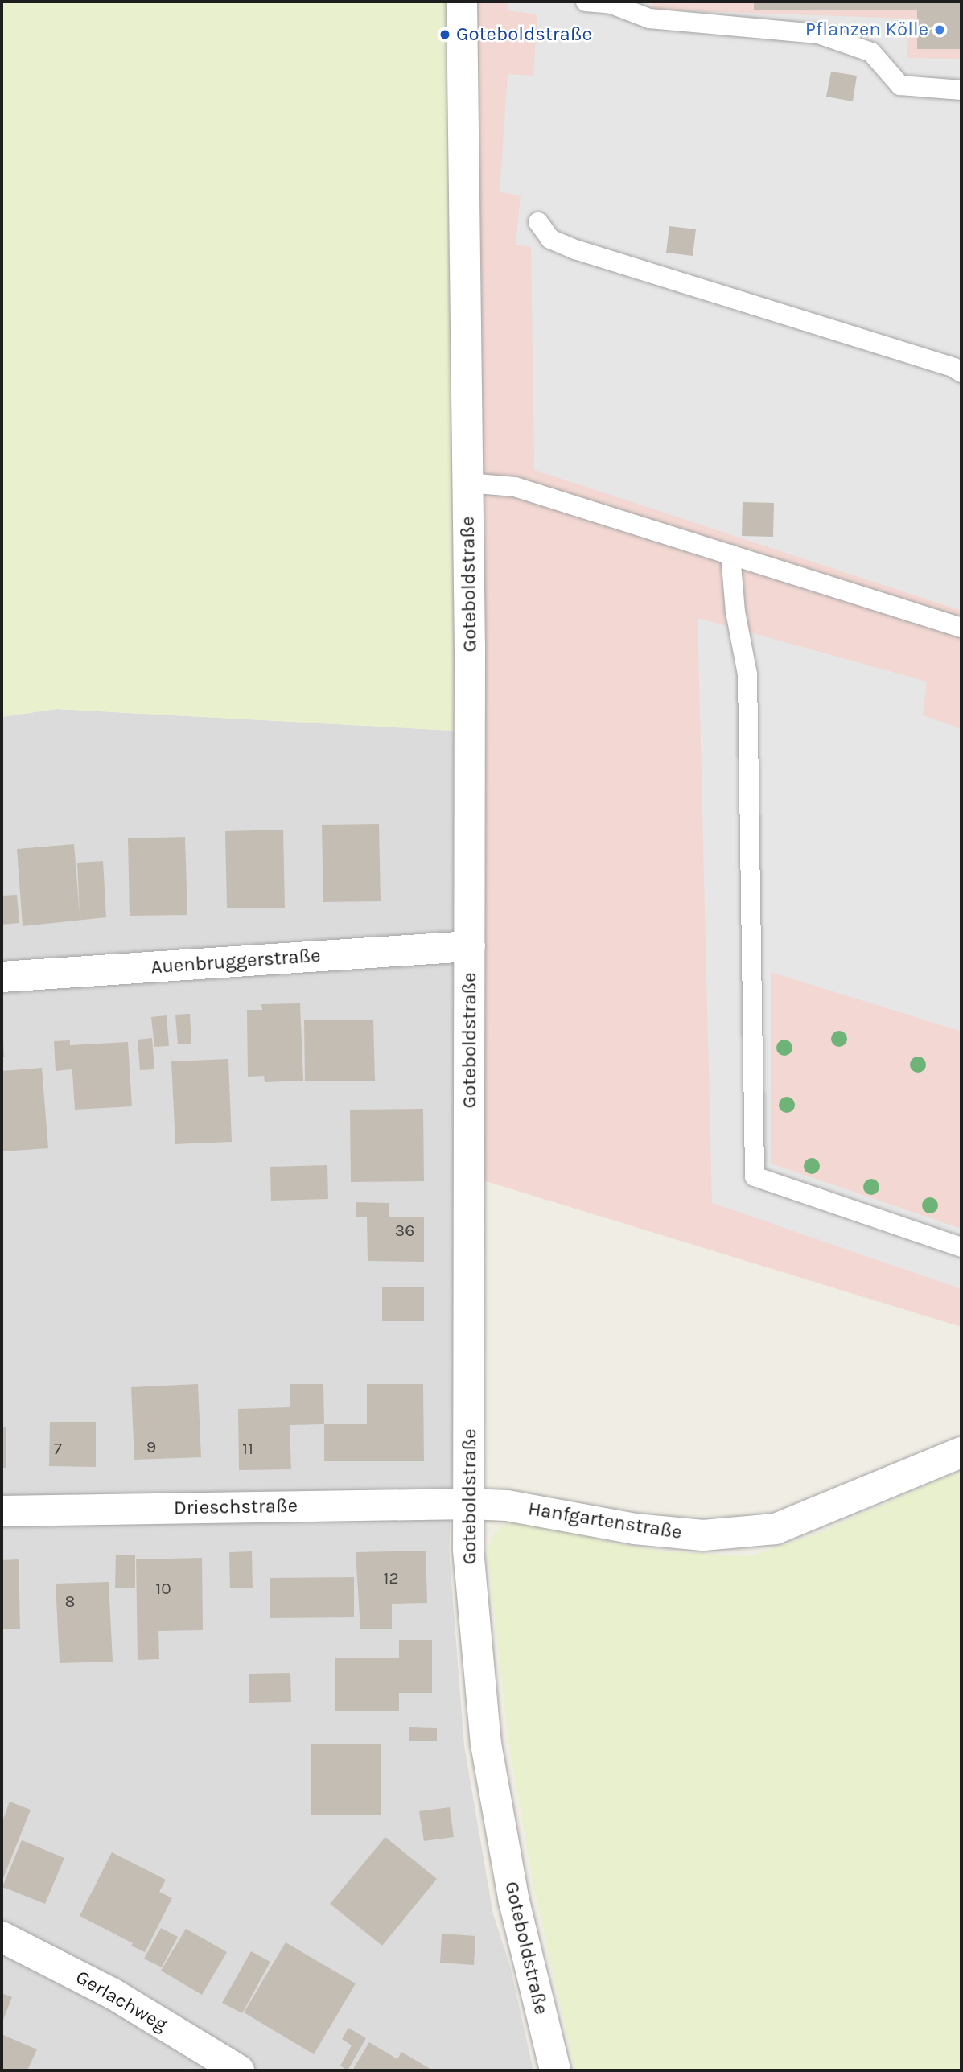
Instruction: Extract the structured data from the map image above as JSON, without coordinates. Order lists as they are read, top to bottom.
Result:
{
  "streets": {
    "street": [
      "Goteboldstraße",
      "Auenbruggerstraße",
      "Drieschstraße",
      "Hanfgartenstraße",
      "Gerlachweg"
    ]
  },
  "crossings": [
    ["Goteboldstraße", "Auenbruggerstraße"],
    ["Goteboldstraße", "Drieschstraße"],
    ["Goteboldstraße", "Hanfgartenstraße"],
    ["Drieschstraße", "Hanfgartenstraße"]
  ],
  "places": ["Pflanzen Kölle", "Goteboldstraße"],
  "house_numbers": [
    "36",
    "9",
    "7",
    "11",
    "12",
    "10",
    "8"
  ]
}
